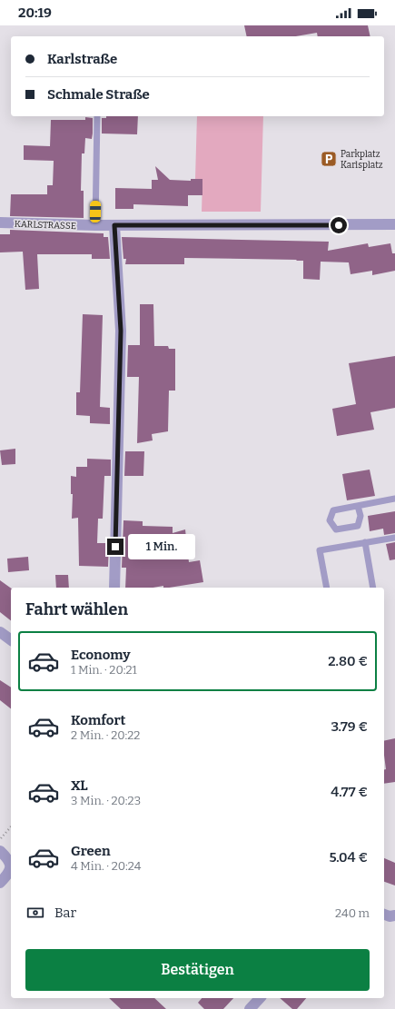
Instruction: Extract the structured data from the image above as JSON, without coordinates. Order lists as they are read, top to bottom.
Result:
{
  "streets": {
    "street": ["KARLSTRASSE"]
  },
  "places": {
    "parking": ["Parkplatz Karlsplatz"]
  },
  "page": {
    "status": "20:19",
    "banner": ["Karlstraße", "Schmale Straße"],
    "bubble": "1 Min.",
    "heading": "Fahrt wählen",
    "list": [
      {
        "name": "Economy",
        "note": "1 Min. · 20:21",
        "value": "2.80 €"
      },
      {
        "name": "Komfort",
        "note": "2 Min. · 20:22",
        "value": "3.79 €"
      },
      {
        "name": "XL",
        "note": "3 Min. · 20:23",
        "value": "4.77 €"
      },
      {
        "name": "Green",
        "note": "4 Min. · 20:24",
        "value": "5.04 €"
      }
    ],
    "pay": ["Bar", "240 m"],
    "buttons": "Bestätigen"
  }
}
